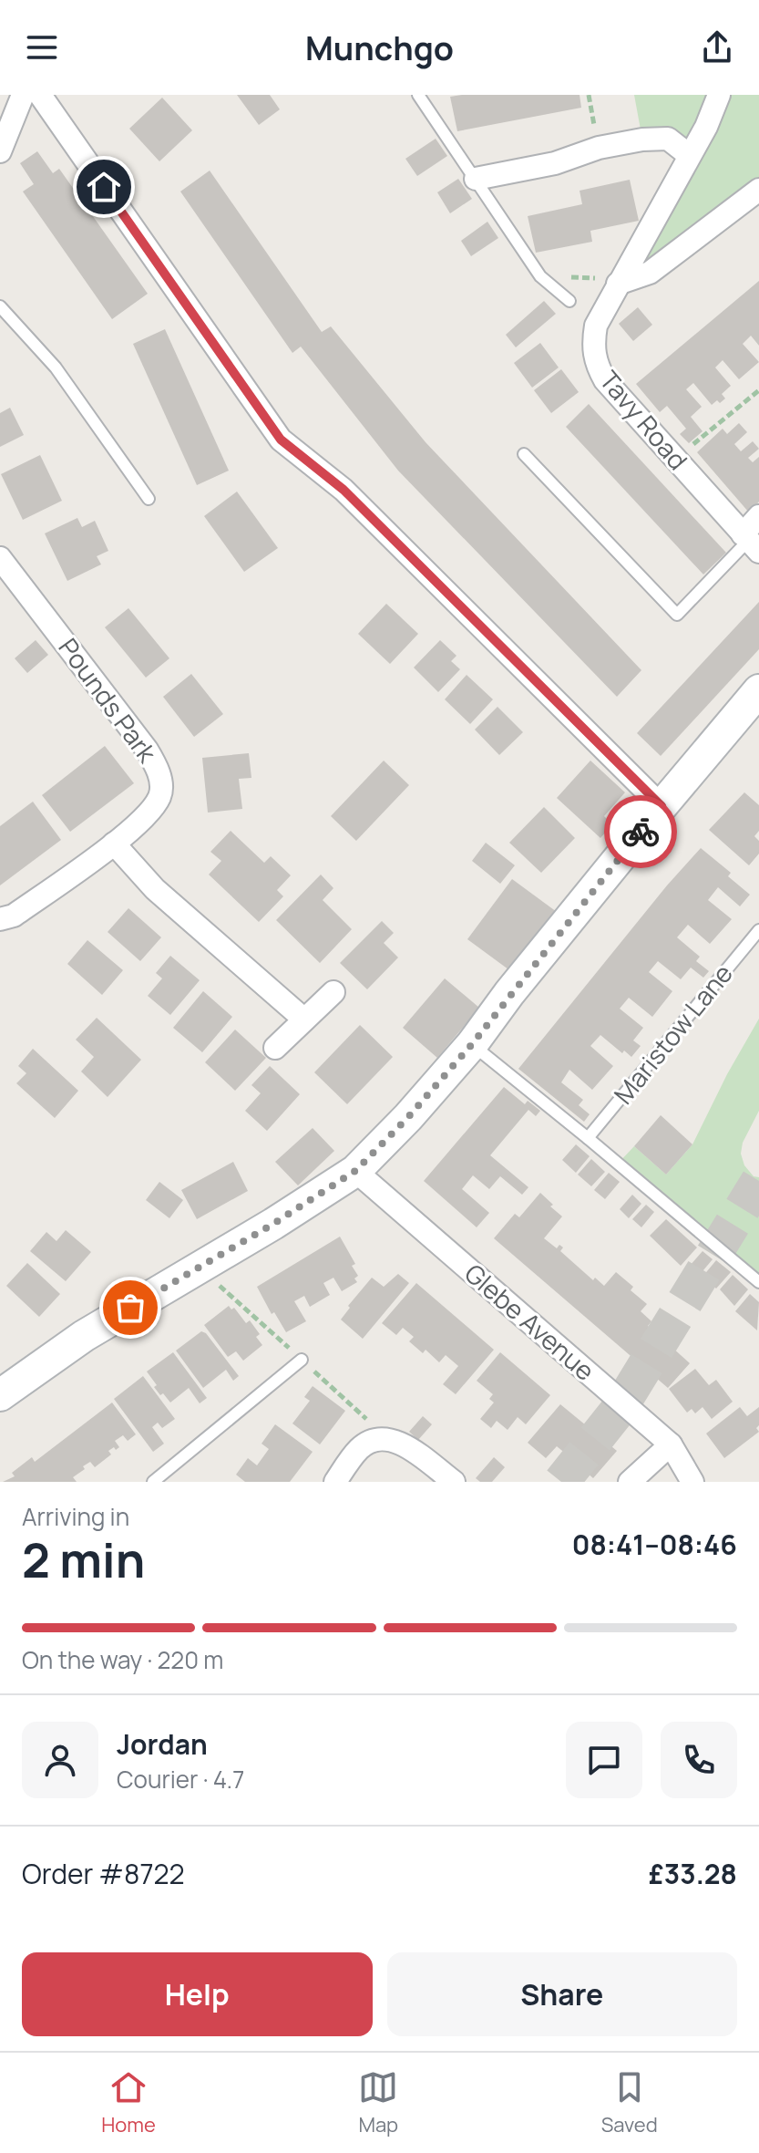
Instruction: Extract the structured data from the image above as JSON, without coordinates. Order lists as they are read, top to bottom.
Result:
{
  "streets": {
    "street": ["Tavy Road", "Pounds Park", "Glebe Avenue"],
    "lane": ["Maristow Lane"]
  },
  "page": {
    "header": "Munchgo",
    "heading": ["2 min", "Arriving in", "08:41–08:46"],
    "panel": [
      "Jordan",
      "Courier · 4.7",
      "Order #8722",
      "£33.28"
    ],
    "bar": "On the way · 220 m",
    "buttons": ["Help", "Share"],
    "tabs": ["Home", "Map", "Saved"]
  }
}
